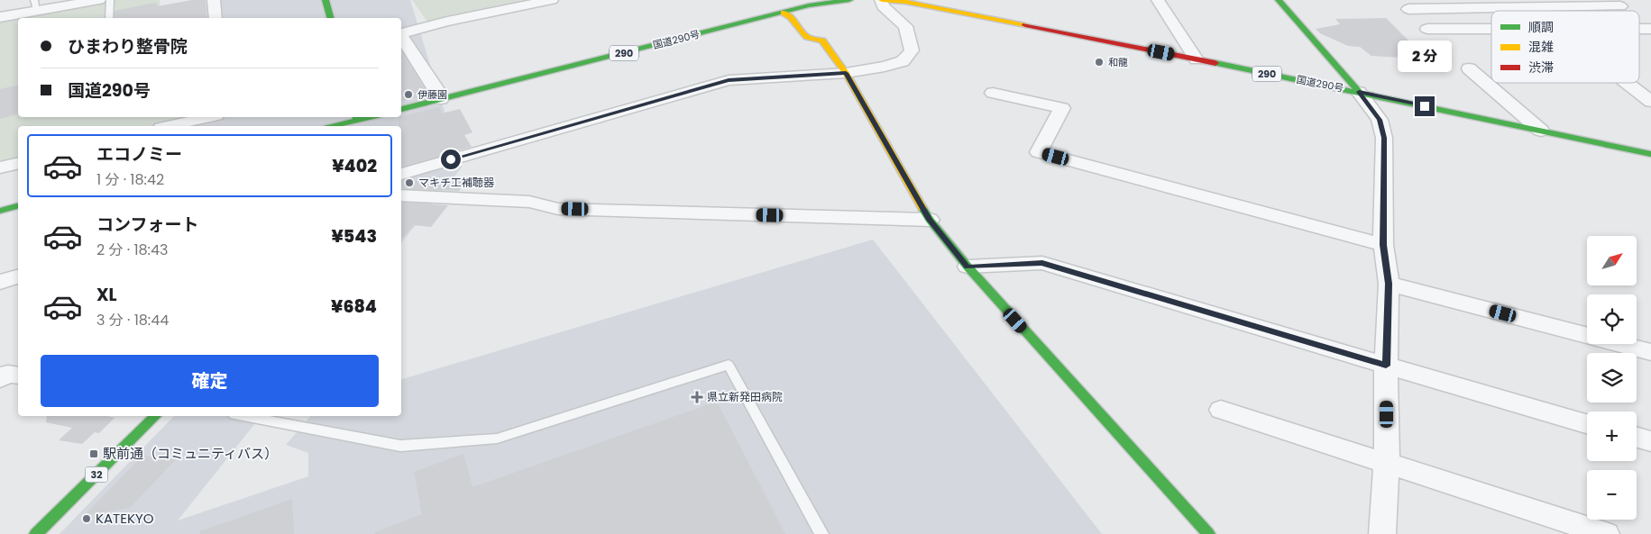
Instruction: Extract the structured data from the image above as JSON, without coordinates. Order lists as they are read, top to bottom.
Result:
{
  "streets": {
    "main road": ["国道290号", "290", "32"]
  },
  "places": {
    "other": [
      "和龍",
      "伊藤園",
      "マキチ工補聴器",
      "KATEKYO"
    ],
    "health": ["県立新発田病院"],
    "transit": ["駅前通（コミュニティバス）"]
  },
  "legend": ["順調", "混雑", "渋滞"],
  "north": "top right",
  "page": {
    "banner": ["ひまわり整骨院", "国道290号"],
    "bubble": "2 分",
    "list": [
      {
        "name": "エコノミー",
        "note": "1 分 · 18:42",
        "value": "¥402"
      },
      {
        "name": "コンフォート",
        "note": "2 分 · 18:43",
        "value": "¥543"
      },
      {
        "name": "XL",
        "note": "3 分 · 18:44",
        "value": "¥684"
      }
    ],
    "map_buttons": ["+", "−"],
    "buttons": "確定"
  }
}
